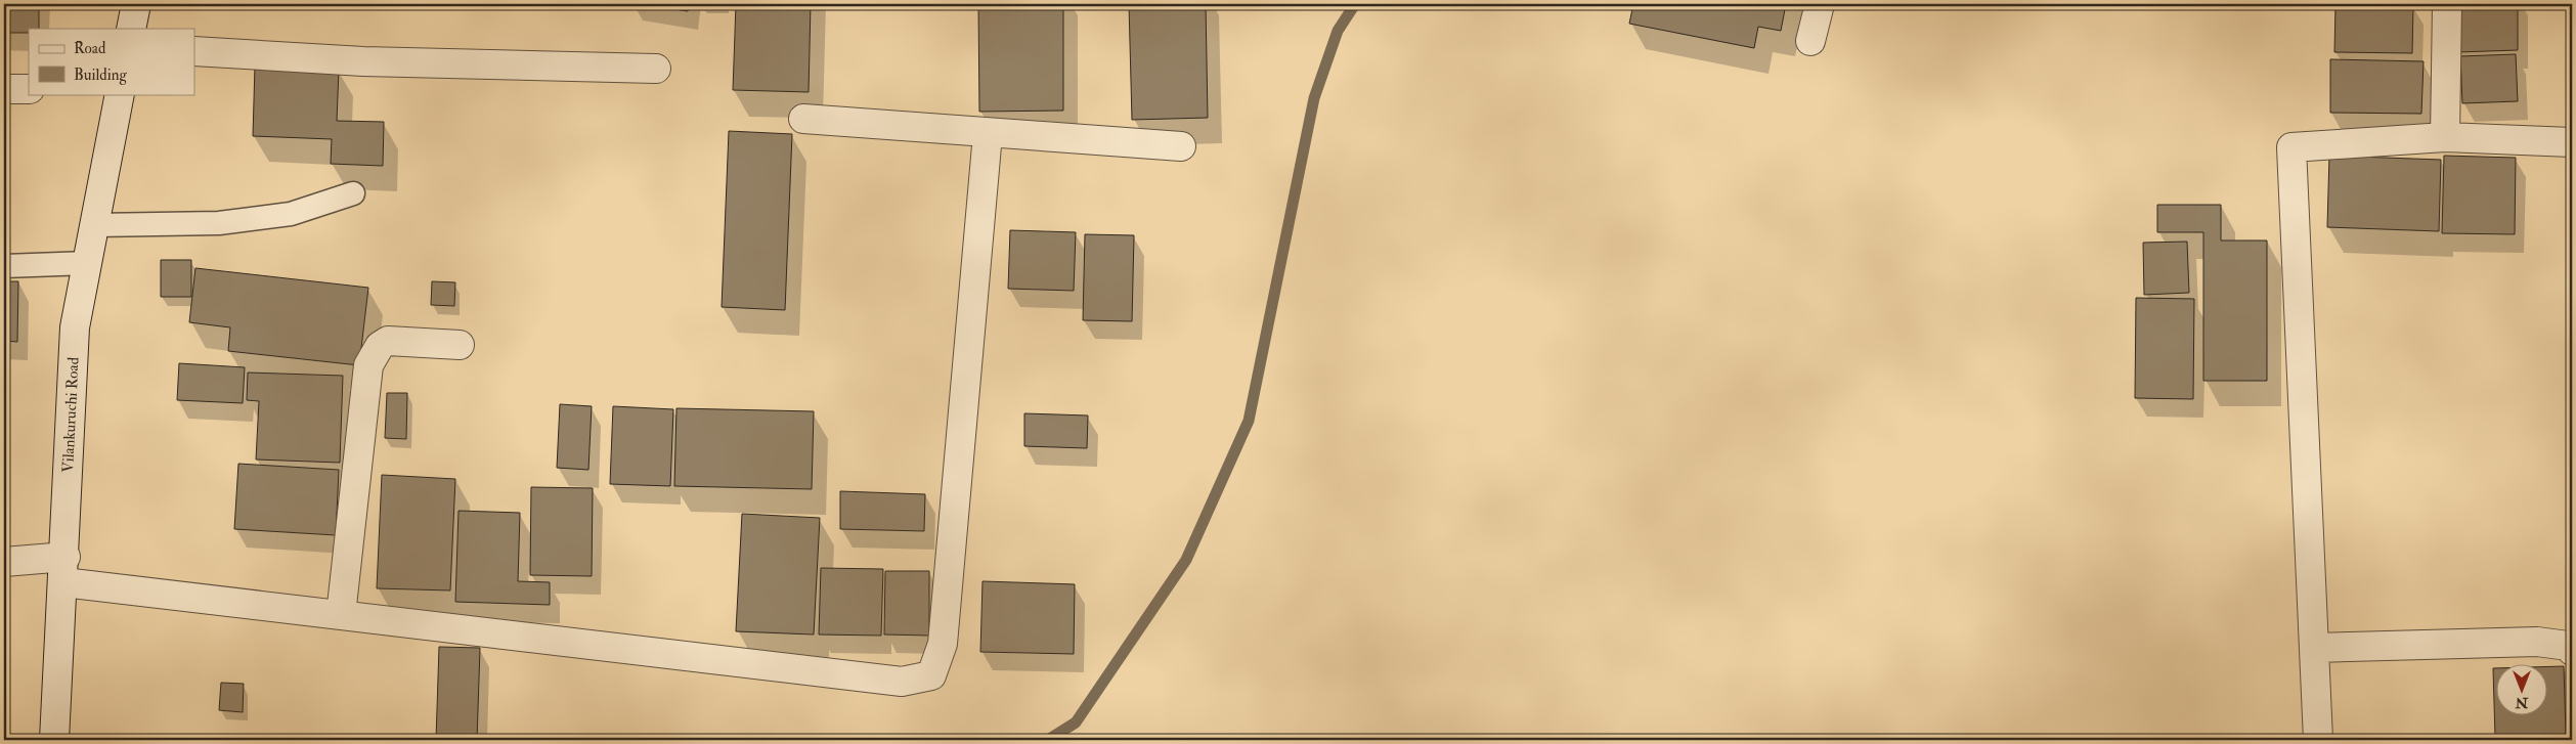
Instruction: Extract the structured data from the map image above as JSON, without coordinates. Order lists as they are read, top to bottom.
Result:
{
  "streets": {
    "street": ["Vilankuruchi Road"]
  },
  "legend": ["Road", "Building"],
  "north": "bottom"
}
